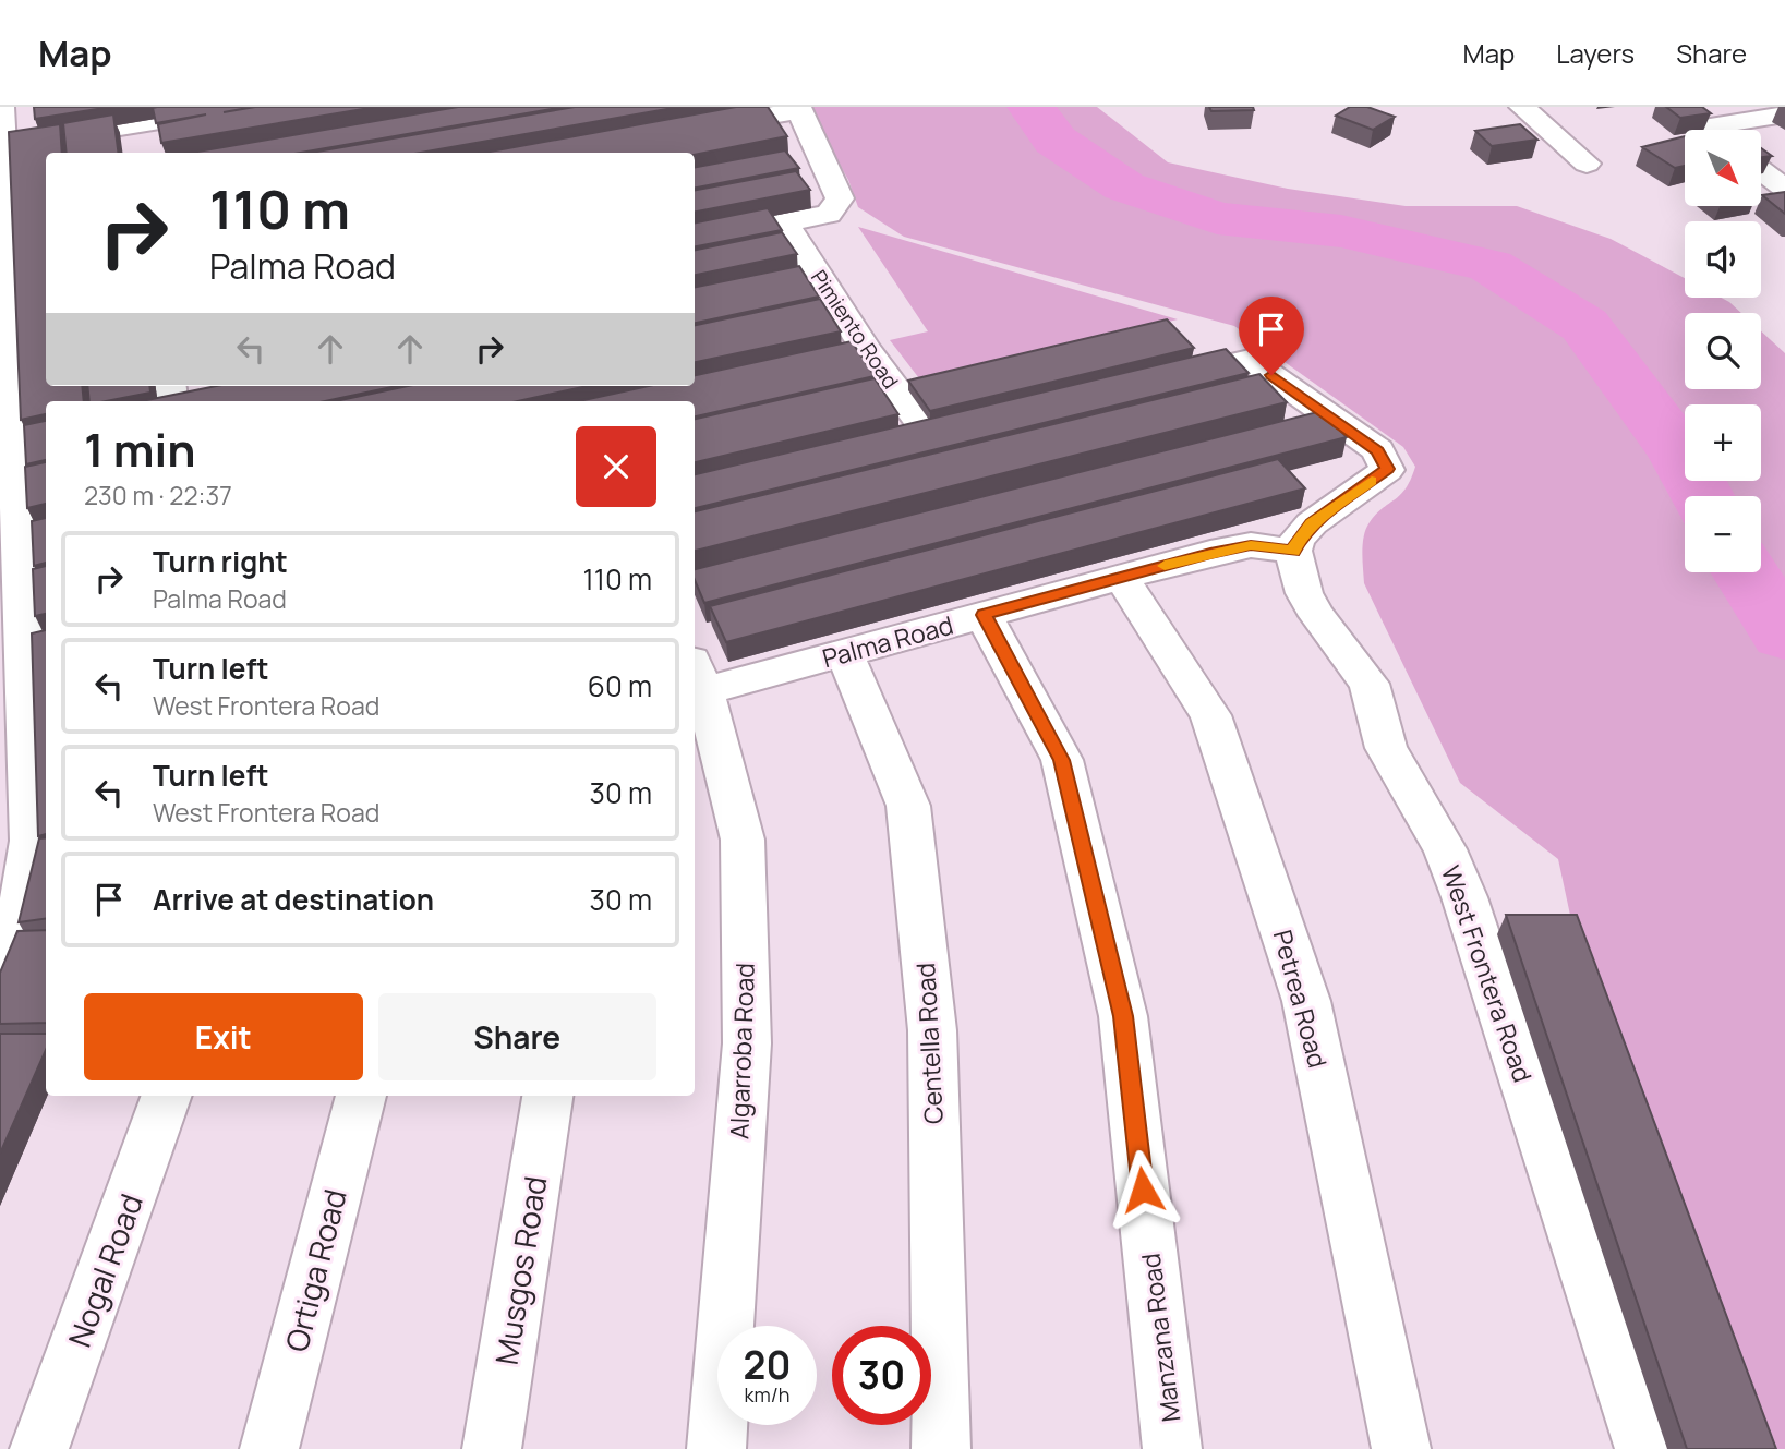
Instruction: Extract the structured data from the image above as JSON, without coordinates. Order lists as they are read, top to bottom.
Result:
{
  "streets": {
    "street": [
      "Pimiento Road",
      "Palma Road",
      "West Frontera Road",
      "Petrea Road",
      "Centella Road",
      "Algarroba Road",
      "Nogal Road",
      "Ortiga Road",
      "Musgos Road",
      "Manzana Road"
    ]
  },
  "crossings": [
    ["Palma Road", "West Frontera Road"],
    ["Palma Road", "Petrea Road"],
    ["Palma Road", "Centella Road"],
    ["Palma Road", "Algarroba Road"],
    ["Palma Road", "Manzana Road"]
  ],
  "north": "bottom right",
  "page": {
    "header": "Map",
    "nav": ["Map", "Layers", "Share"],
    "map_buttons": ["+", "−"],
    "turn": ["110 m", "Palma Road"],
    "heading": ["1 min", "230 m · 22:37"],
    "list": [
      {
        "name": "Turn right",
        "note": "Palma Road",
        "value": "110 m"
      },
      {
        "name": "Turn left",
        "note": "West Frontera Road",
        "value": "60 m"
      },
      {
        "name": "Turn left",
        "note": "West Frontera Road",
        "value": "30 m"
      },
      {
        "name": "Arrive at destination",
        "value": "30 m"
      }
    ],
    "buttons": ["Exit", "Share"],
    "speed": "20 km/h",
    "limit": "30"
  }
}
